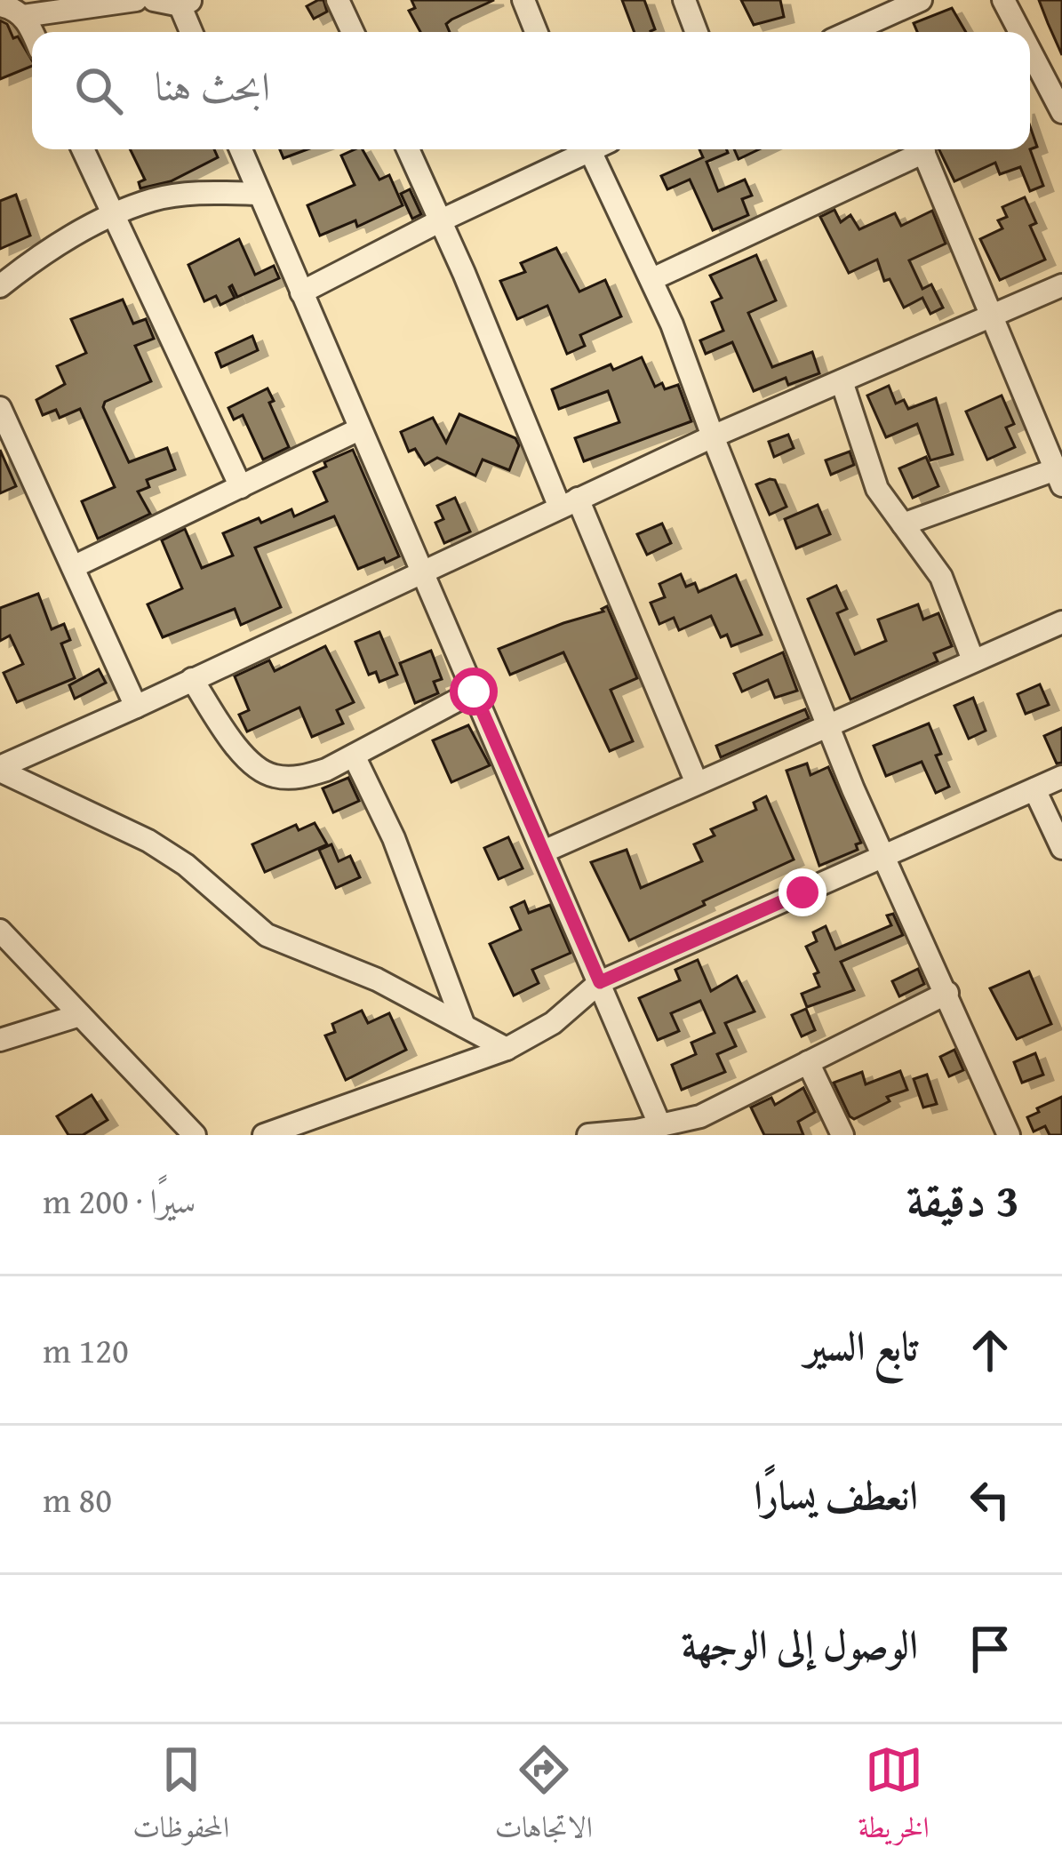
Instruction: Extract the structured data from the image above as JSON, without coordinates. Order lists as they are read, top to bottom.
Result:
{
  "page": {
    "search": "ابحث هنا",
    "heading": ["3 دقيقة", "سيرًا · 200 m"],
    "list": [
      ["تابع السير", "120 m"],
      ["انعطف يسارًا", "80 m"],
      "الوصول إلى الوجهة"
    ],
    "nav": ["الخريطة", "الاتجاهات", "المحفوظات"]
  }
}
